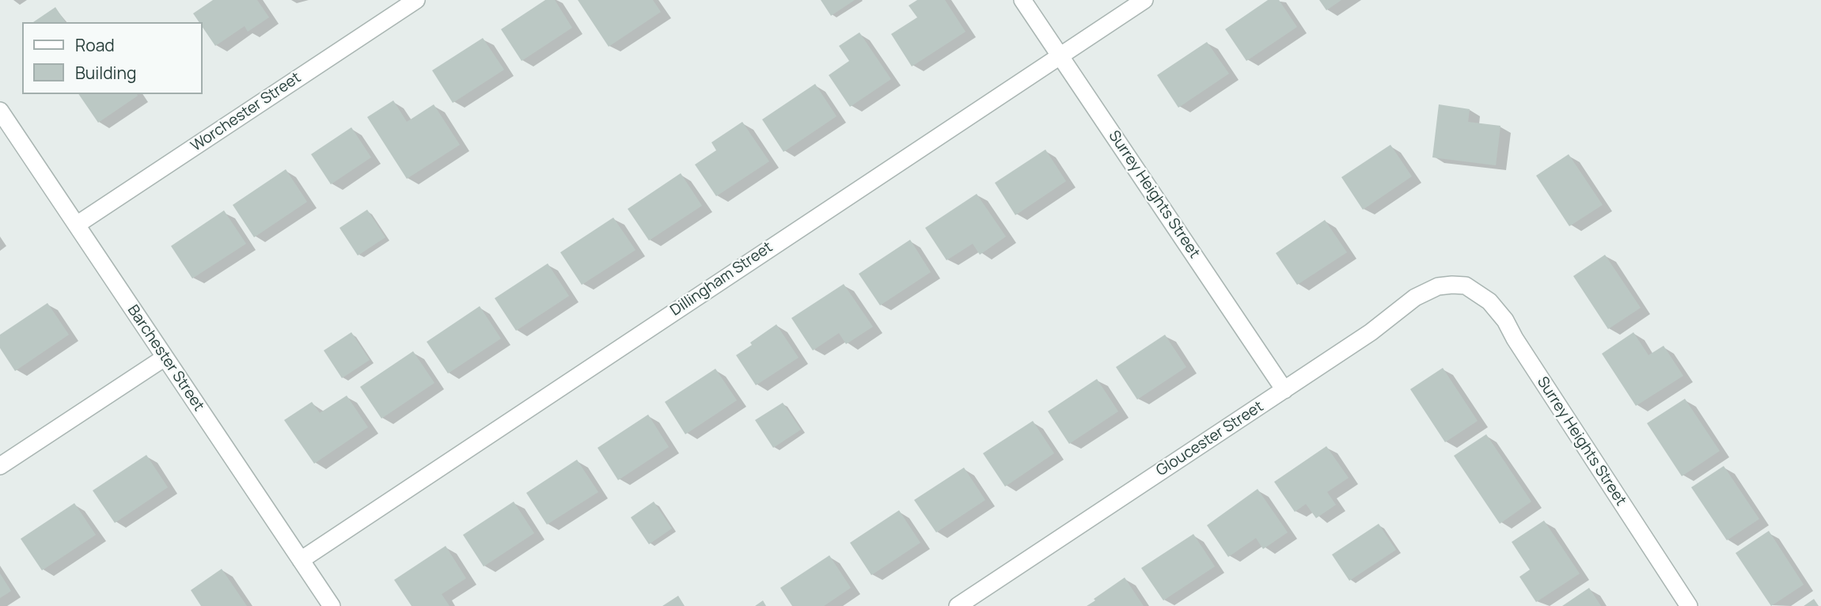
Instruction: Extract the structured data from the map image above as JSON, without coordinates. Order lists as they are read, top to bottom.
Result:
{
  "streets": {
    "street": [
      "Worchester Street",
      "Surrey Heights Street",
      "Dillingham Street",
      "Barchester Street",
      "Gloucester Street"
    ]
  },
  "crossings": [
    ["Worchester Street", "Barchester Street"],
    ["Surrey Heights Street", "Dillingham Street"],
    ["Surrey Heights Street", "Gloucester Street"],
    ["Dillingham Street", "Barchester Street"]
  ],
  "legend": ["Road", "Building"]
}
